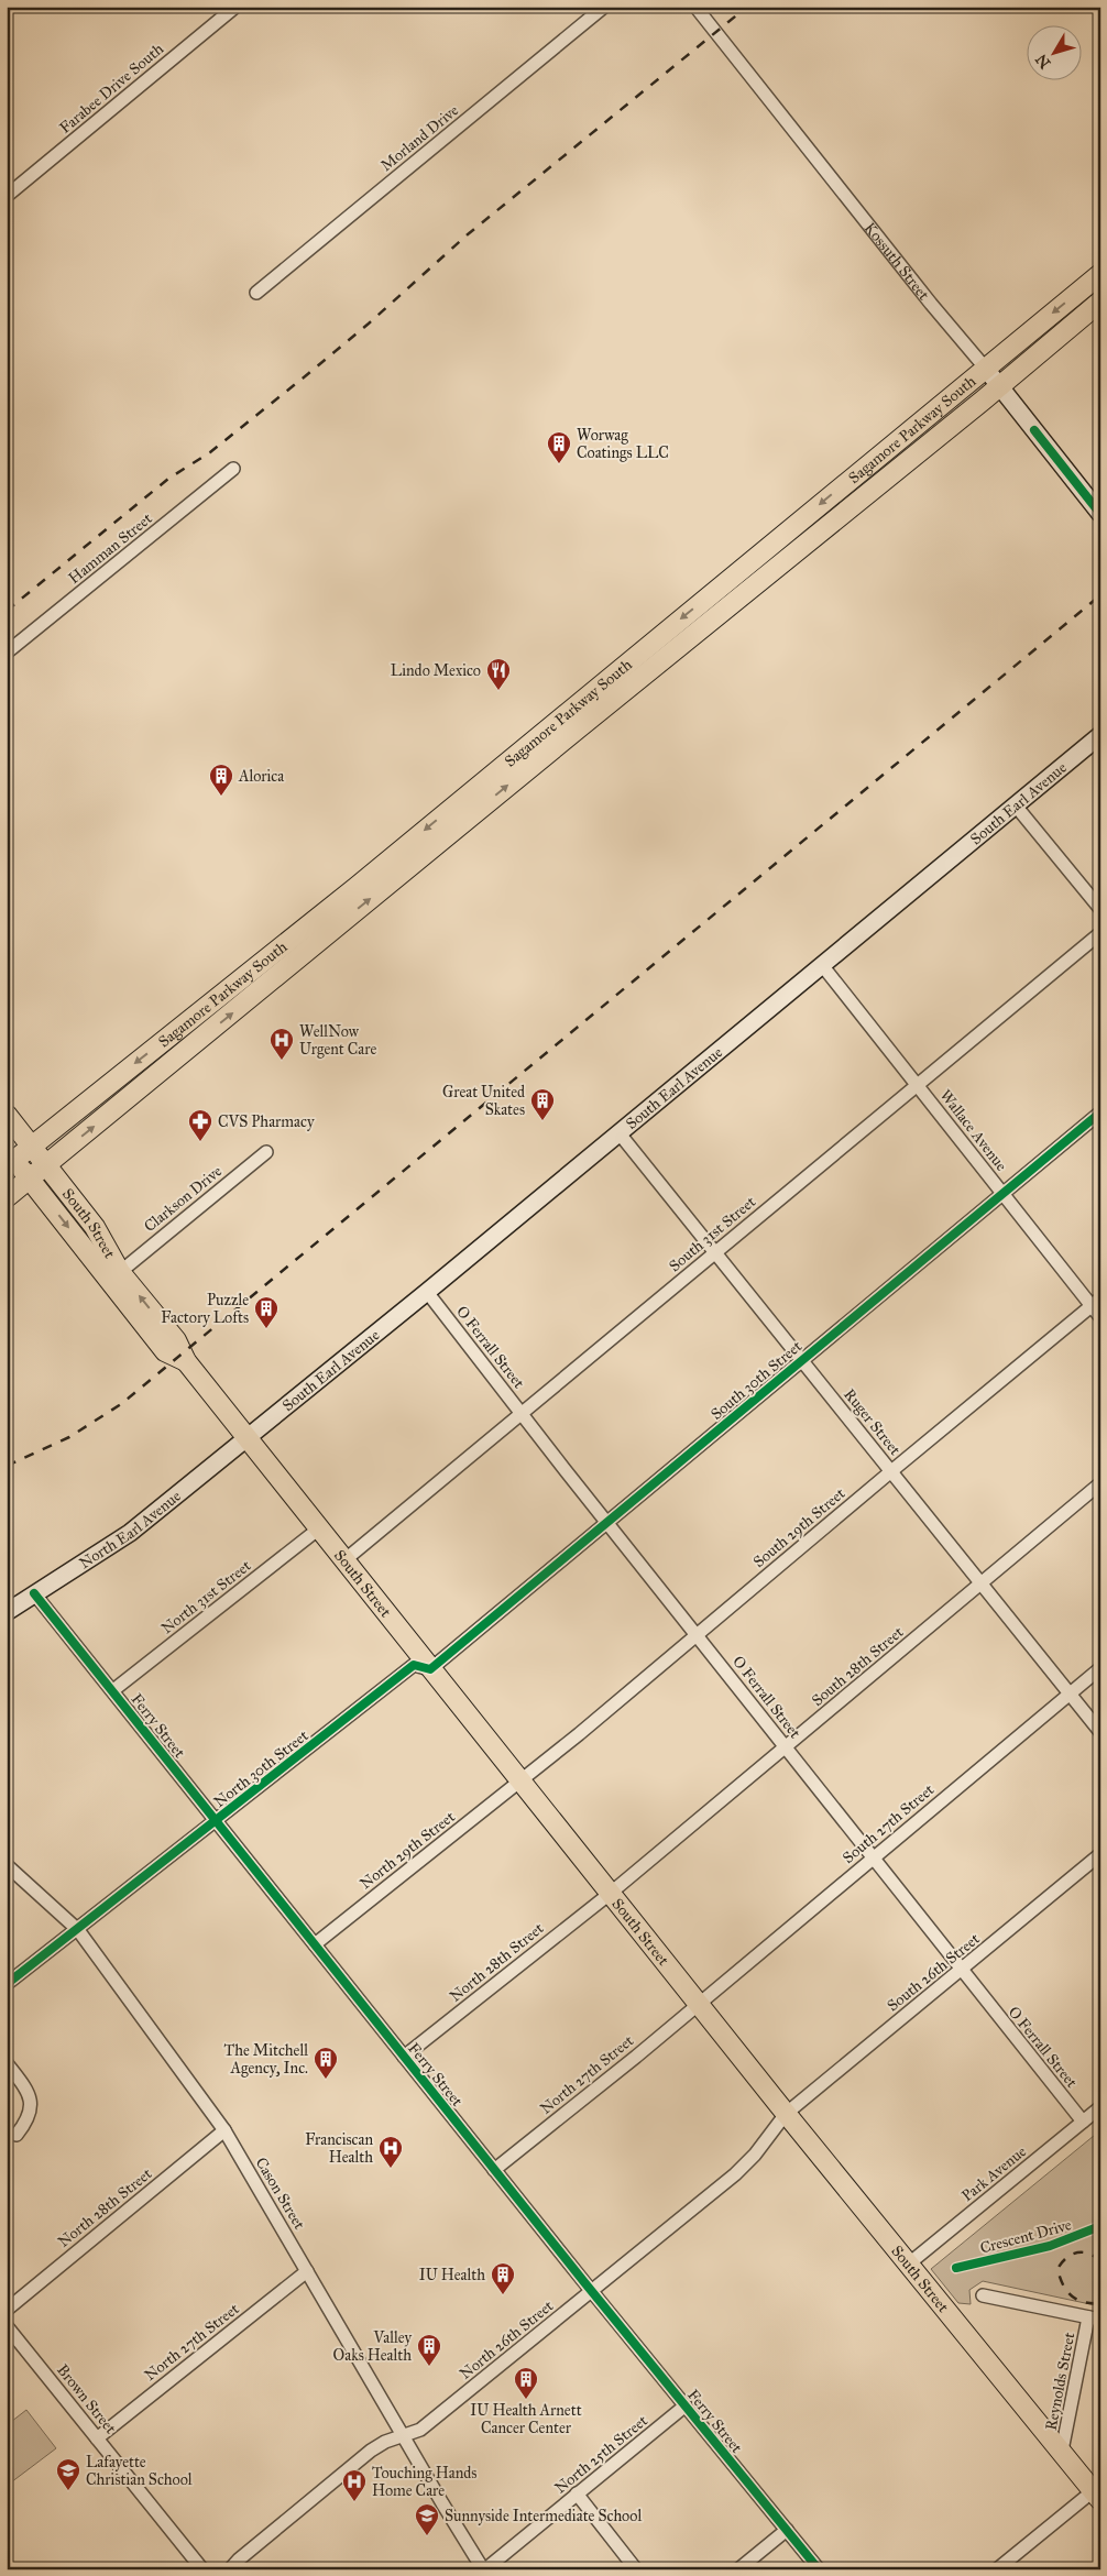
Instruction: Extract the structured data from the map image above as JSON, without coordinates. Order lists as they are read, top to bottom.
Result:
{
  "streets": {
    "main road": ["Sagamore Parkway South", "South Street"],
    "street": [
      "Farabee Drive South",
      "Morland Drive",
      "Kossuth Street",
      "Hamman Street",
      "South Earl Avenue",
      "Wallace Avenue",
      "Clarkson Drive",
      "South 31st Street",
      "O Ferrall Street",
      "South 30th Street",
      "Ruger Street",
      "South 29th Street",
      "North Earl Avenue",
      "North 31st Street",
      "South 28th Street",
      "Ferry Street",
      "North 30th Street",
      "South 27th Street",
      "North 29th Street",
      "North 28th Street",
      "South 26th Street",
      "North 27th Street",
      "Park Avenue",
      "Cason Street",
      "North 26th Street",
      "Reynolds Street",
      "Brown Street",
      "North 25th Street"
    ],
    "cycle path": ["Crescent Drive"]
  },
  "crossings": [
    ["Kossuth Street", "Sagamore Parkway South"],
    ["Sagamore Parkway South", "South Street"],
    ["South Earl Avenue", "Wallace Avenue"],
    ["South Earl Avenue", "South Street"],
    ["South Earl Avenue", "O Ferrall Street"],
    ["South Earl Avenue", "Ruger Street"],
    ["South Earl Avenue", "North Earl Avenue"],
    ["Wallace Avenue", "South 31st Street"],
    ["Wallace Avenue", "South 30th Street"],
    ["Wallace Avenue", "South 29th Street"],
    ["Clarkson Drive", "South Street"],
    ["South Street", "South 31st Street"],
    ["South Street", "South 30th Street"],
    ["South Street", "South 29th Street"],
    ["South Street", "North Earl Avenue"],
    ["South Street", "North 31st Street"],
    ["South Street", "South 28th Street"],
    ["South Street", "North 30th Street"],
    ["South Street", "South 27th Street"],
    ["South Street", "North 29th Street"],
    ["South Street", "North 28th Street"],
    ["South Street", "South 26th Street"],
    ["South Street", "North 27th Street"],
    ["South Street", "Park Avenue"],
    ["South Street", "North 26th Street"],
    ["South Street", "Reynolds Street"],
    ["South 31st Street", "O Ferrall Street"],
    ["South 31st Street", "Ruger Street"],
    ["O Ferrall Street", "South 30th Street"],
    ["O Ferrall Street", "South 29th Street"],
    ["O Ferrall Street", "South 28th Street"],
    ["O Ferrall Street", "South 27th Street"],
    ["O Ferrall Street", "South 26th Street"],
    ["O Ferrall Street", "Park Avenue"],
    ["South 30th Street", "Ruger Street"],
    ["South 30th Street", "North 30th Street"],
    ["Ruger Street", "South 29th Street"],
    ["Ruger Street", "South 28th Street"],
    ["Ruger Street", "South 27th Street"],
    ["South 29th Street", "North 29th Street"],
    ["North Earl Avenue", "Ferry Street"],
    ["North 31st Street", "Ferry Street"],
    ["South 28th Street", "North 28th Street"],
    ["Ferry Street", "North 30th Street"],
    ["Ferry Street", "North 29th Street"],
    ["Ferry Street", "North 28th Street"],
    ["Ferry Street", "North 27th Street"],
    ["Ferry Street", "North 26th Street"],
    ["Ferry Street", "North 25th Street"],
    ["North 30th Street", "Cason Street"],
    ["South 27th Street", "North 27th Street"],
    ["North 28th Street", "Cason Street"],
    ["South 26th Street", "North 26th Street"],
    ["North 27th Street", "Cason Street"],
    ["North 27th Street", "Brown Street"],
    ["Cason Street", "North 26th Street"],
    ["Cason Street", "North 25th Street"]
  ],
  "places": {
    "building": [
      "Worwag Coatings LLC",
      "Alorica",
      "Great United Skates",
      "Puzzle Factory Lofts",
      "The Mitchell Agency, Inc.",
      "IU Health",
      "Valley Oaks Health",
      "IU Health Arnett Cancer Center"
    ],
    "restaurant": ["Lindo Mexico"],
    "hospital": ["WellNow Urgent Care", "Franciscan Health", "Touching Hands Home Care"],
    "pharmacy": ["CVS Pharmacy"],
    "school or university": ["Lafayette Christian School", "Sunnyside Intermediate School"]
  },
  "north": "bottom left"
}
